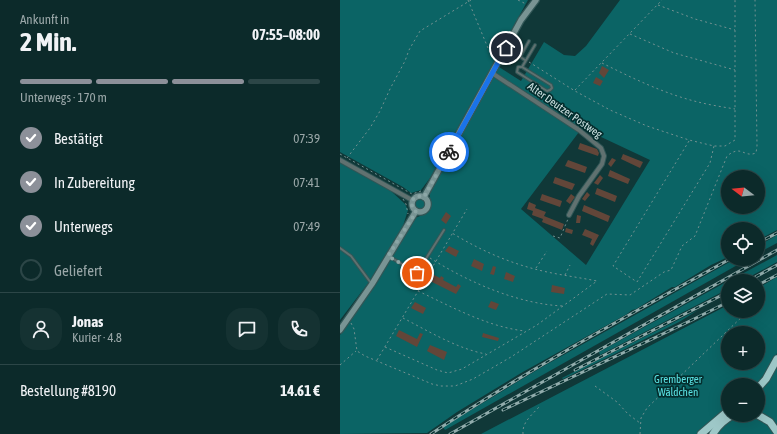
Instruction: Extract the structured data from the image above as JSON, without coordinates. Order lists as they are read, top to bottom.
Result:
{
  "streets": {
    "street": ["Alter Deutzer Postweg"]
  },
  "parks": ["Gremberger Wäldchen"],
  "north": "left",
  "page": {
    "heading": ["2 Min.", "Ankunft in", "07:55–08:00"],
    "panel": [
      "Jonas",
      "Kurier · 4.8",
      "Bestellung #8190",
      "14.61 €"
    ],
    "bar": "Unterwegs · 170 m",
    "list": [
      ["Bestätigt", "07:39"],
      ["In Zubereitung", "07:41"],
      ["Unterwegs", "07:49"],
      "Geliefert"
    ],
    "map_buttons": ["+", "−"]
  }
}
